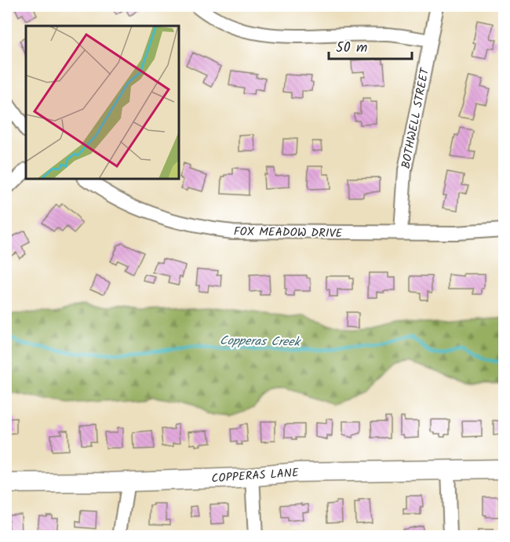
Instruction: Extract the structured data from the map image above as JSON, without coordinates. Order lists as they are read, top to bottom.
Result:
{
  "streets": {
    "street": ["BOTHWELL STREET", "FOX MEADOW DRIVE", "COPPERAS LANE"]
  },
  "crossings": [
    ["BOTHWELL STREET", "FOX MEADOW DRIVE"]
  ],
  "water": ["Copperas Creek"],
  "scale_bar": "50 m"
}
